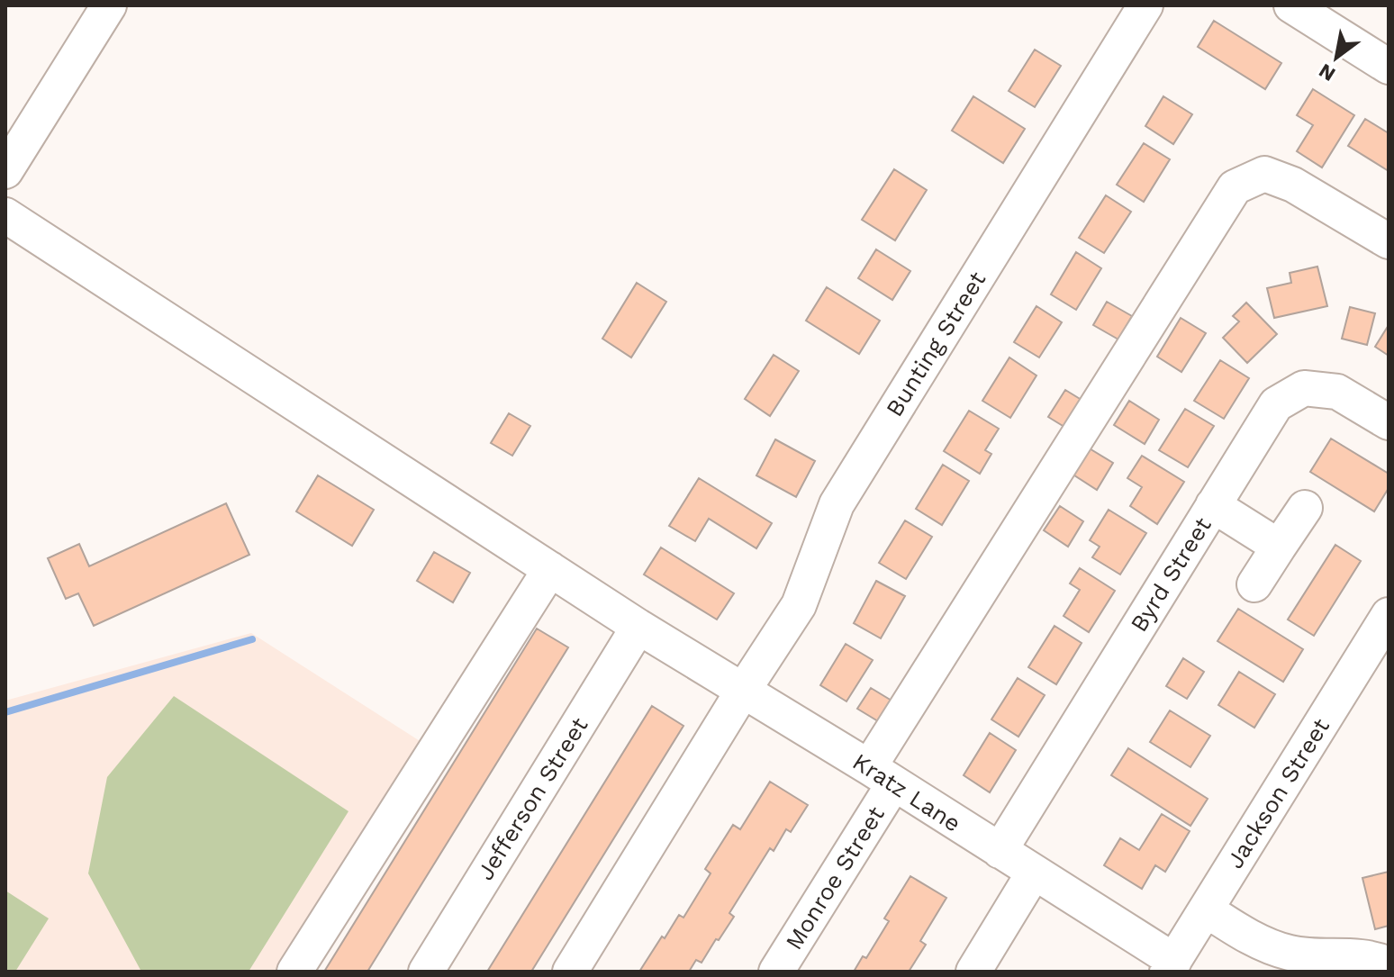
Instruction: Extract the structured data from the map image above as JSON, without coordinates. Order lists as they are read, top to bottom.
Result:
{
  "streets": {
    "street": [
      "Bunting Street",
      "Byrd Street",
      "Kratz Lane",
      "Jackson Street",
      "Jefferson Street",
      "Monroe Street"
    ]
  },
  "crossings": [
    ["Bunting Street", "Kratz Lane"],
    ["Byrd Street", "Kratz Lane"],
    ["Kratz Lane", "Jackson Street"],
    ["Kratz Lane", "Jefferson Street"],
    ["Kratz Lane", "Monroe Street"]
  ],
  "north": "bottom left"
}
